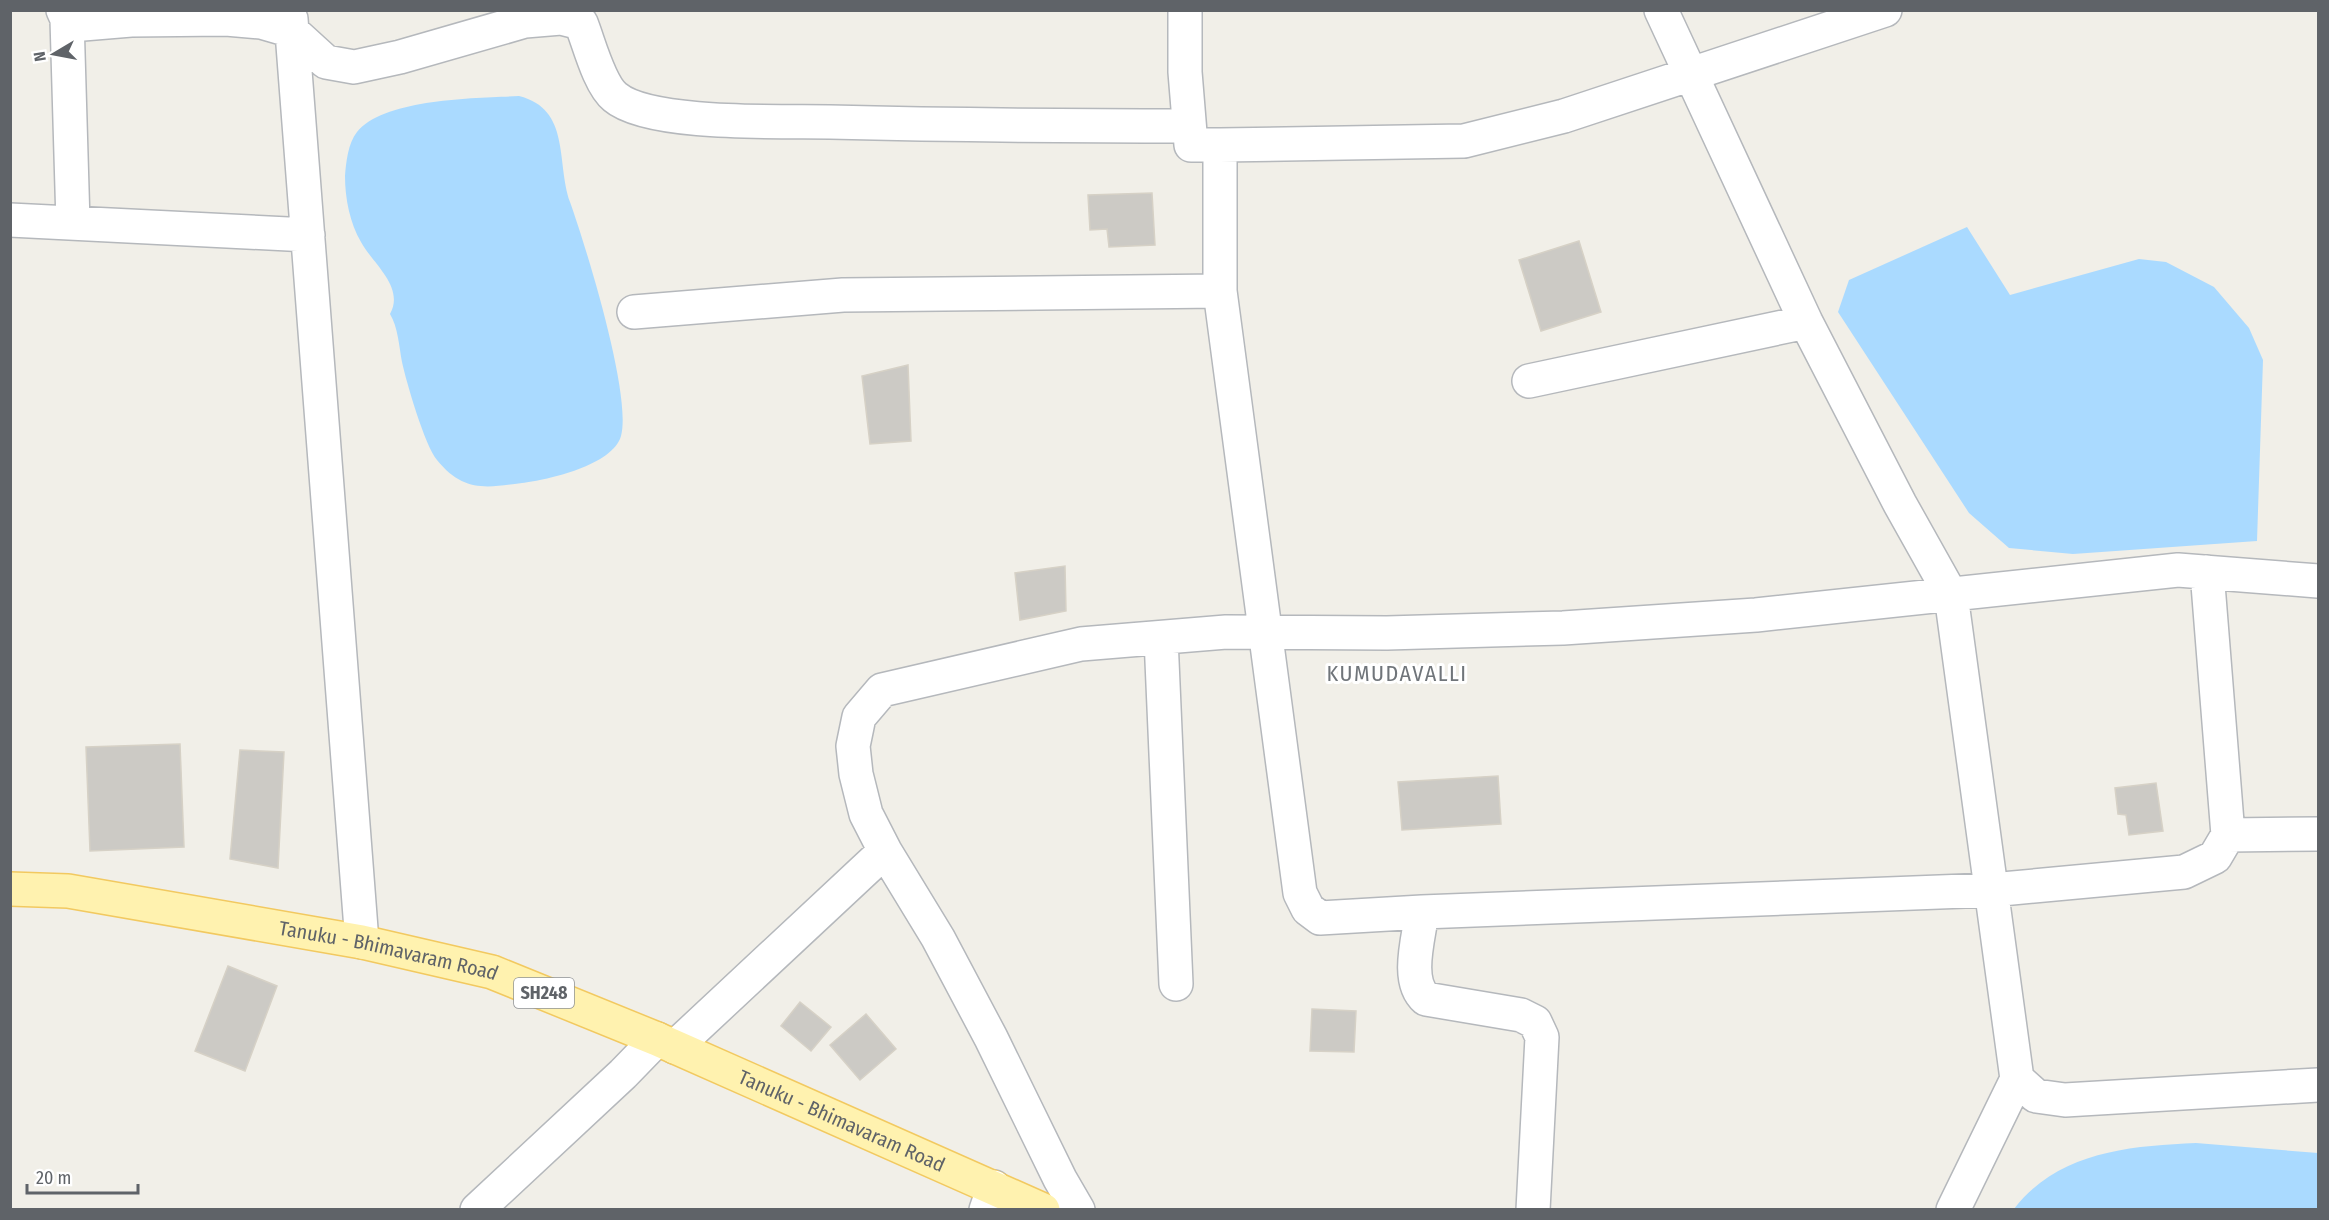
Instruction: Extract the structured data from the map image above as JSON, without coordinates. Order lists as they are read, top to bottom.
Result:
{
  "streets": {
    "main road": ["Tanuku - Bhimavaram Road", "SH248"]
  },
  "districts": ["KUMUDAVALLI"],
  "scale_bar": "20 m",
  "north": "left"
}
